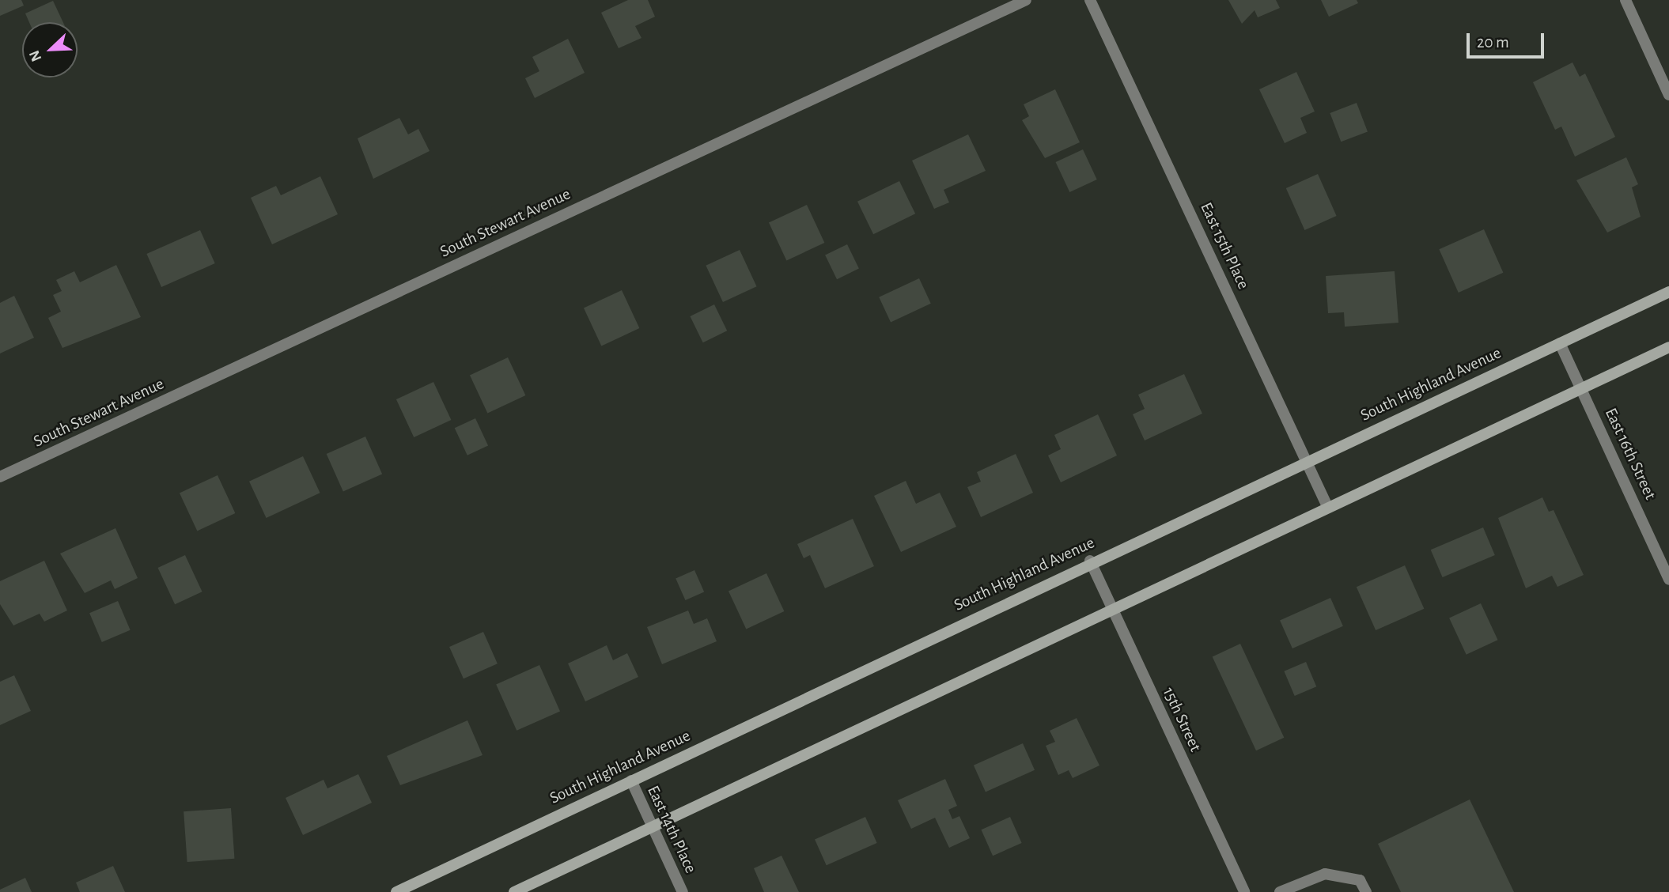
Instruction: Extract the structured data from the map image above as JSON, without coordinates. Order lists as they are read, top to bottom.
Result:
{
  "streets": {
    "main road": ["South Highland Avenue"],
    "street": [
      "South Stewart Avenue",
      "East 15th Place",
      "East 16th Street",
      "15th Street",
      "East 14th Place"
    ]
  },
  "crossings": [
    ["East 15th Place", "South Highland Avenue"],
    ["South Highland Avenue", "East 16th Street"],
    ["South Highland Avenue", "15th Street"],
    ["South Highland Avenue", "East 14th Place"]
  ],
  "scale_bar": "20 m",
  "north": "bottom left"
}
